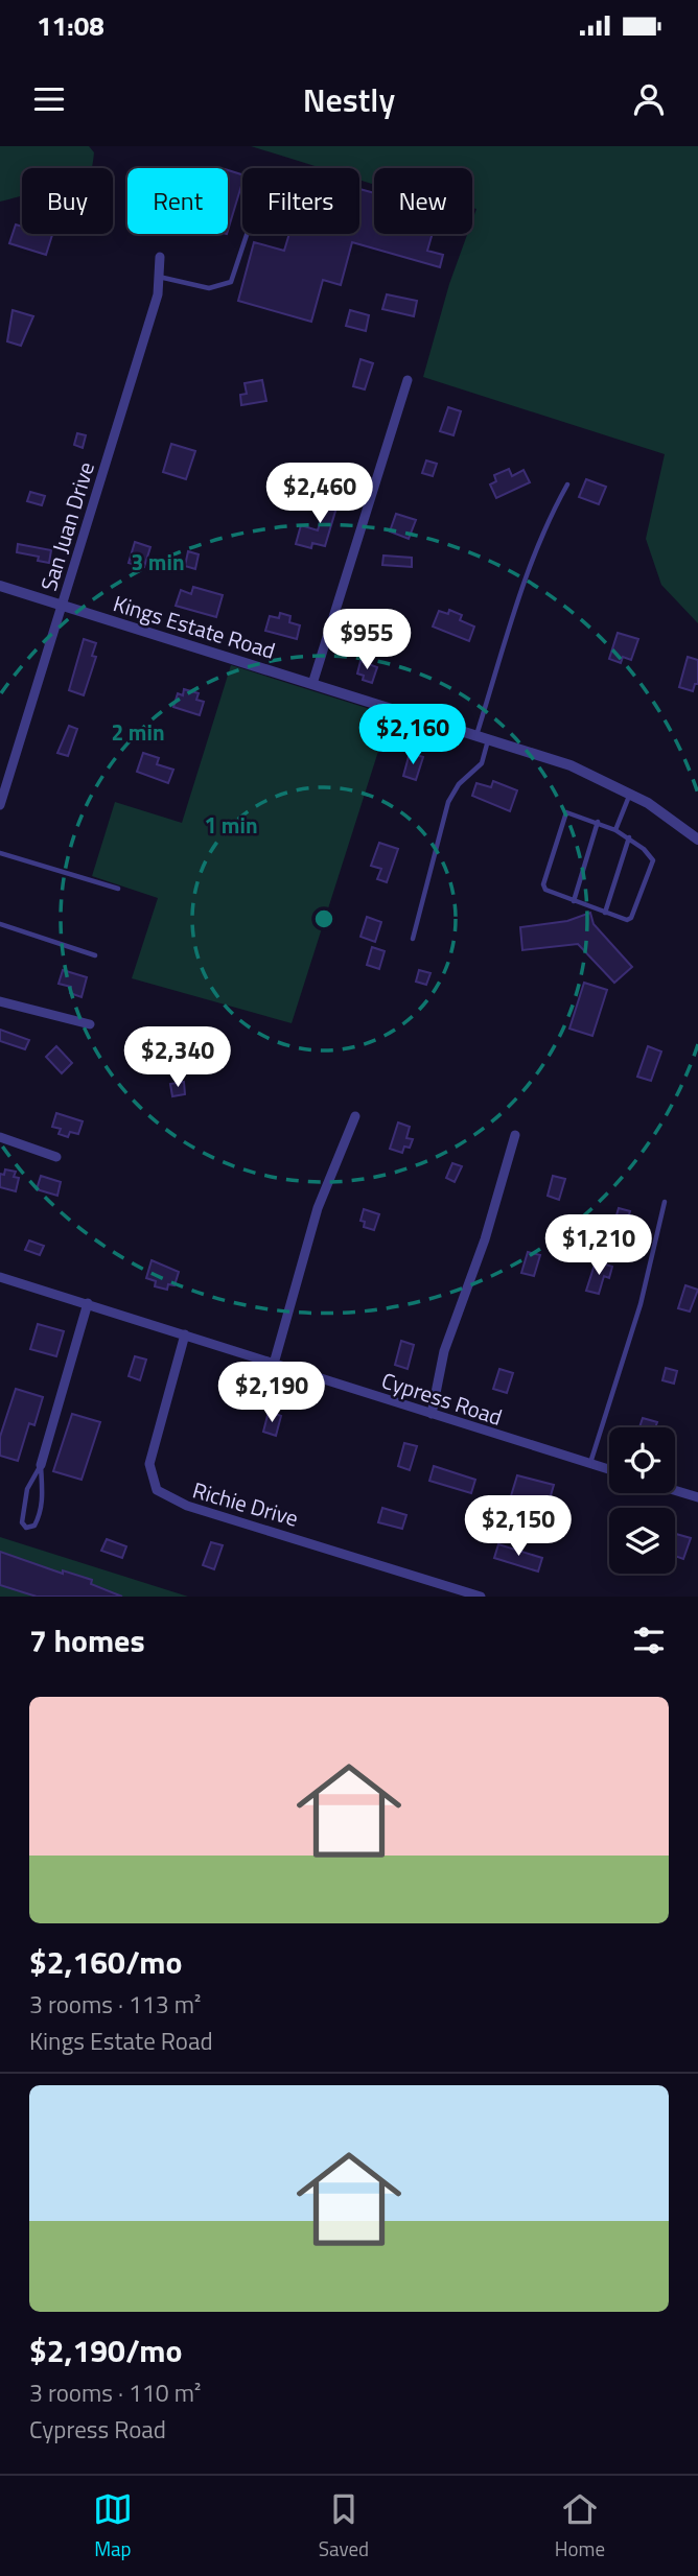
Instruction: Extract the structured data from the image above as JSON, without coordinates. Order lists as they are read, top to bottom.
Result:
{
  "streets": {
    "street": [
      "San Juan Drive",
      "Kings Estate Road",
      "Cypress Road",
      "Richie Drive"
    ]
  },
  "crossings": [
    ["San Juan Drive", "Kings Estate Road"],
    ["Cypress Road", "Richie Drive"]
  ],
  "page": {
    "status": "11:08",
    "header": "Nestly",
    "chip": [
      "Buy",
      "Rent",
      "Filters",
      "New"
    ],
    "price": [
      "$2,460",
      "$955",
      "$2,160",
      "$2,340",
      "$1,210",
      "$2,190",
      "$2,150"
    ],
    "heading": "7 homes",
    "list": [
      {
        "name": "$2,160/mo",
        "note": "3 rooms · 113 m² · Kings Estate Road"
      },
      {
        "name": "$2,190/mo",
        "note": "3 rooms · 110 m² · Cypress Road"
      }
    ],
    "tabs": ["Map", "Saved", "Home"]
  },
  "rings": ["3 min", "2 min", "1 min"]
}
